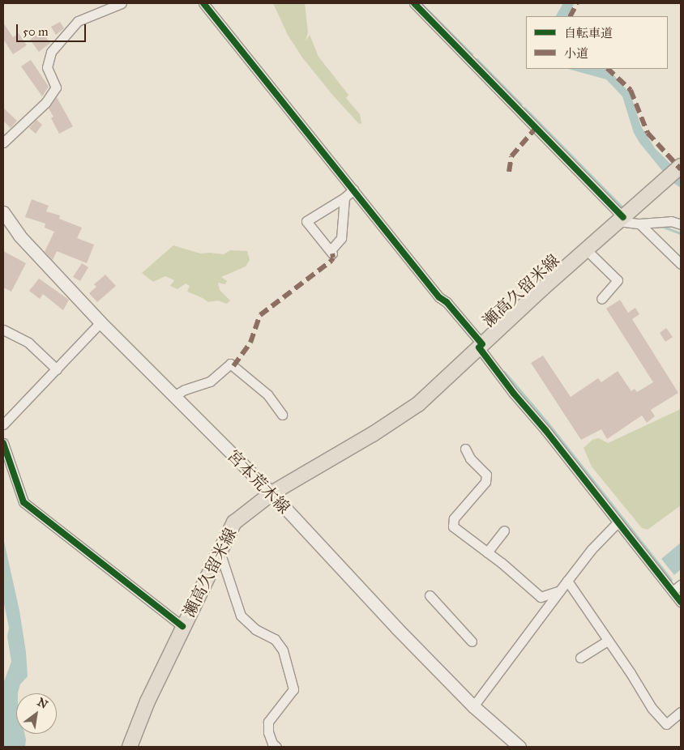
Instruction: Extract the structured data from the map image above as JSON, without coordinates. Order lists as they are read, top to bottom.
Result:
{
  "streets": {
    "main road": ["瀬高久留米線", "宮本荒木線"]
  },
  "crossings": [
    ["瀬高久留米線", "宮本荒木線"]
  ],
  "legend": ["自転車道", "小道"],
  "scale_bar": "50 m",
  "north": "top right"
}
